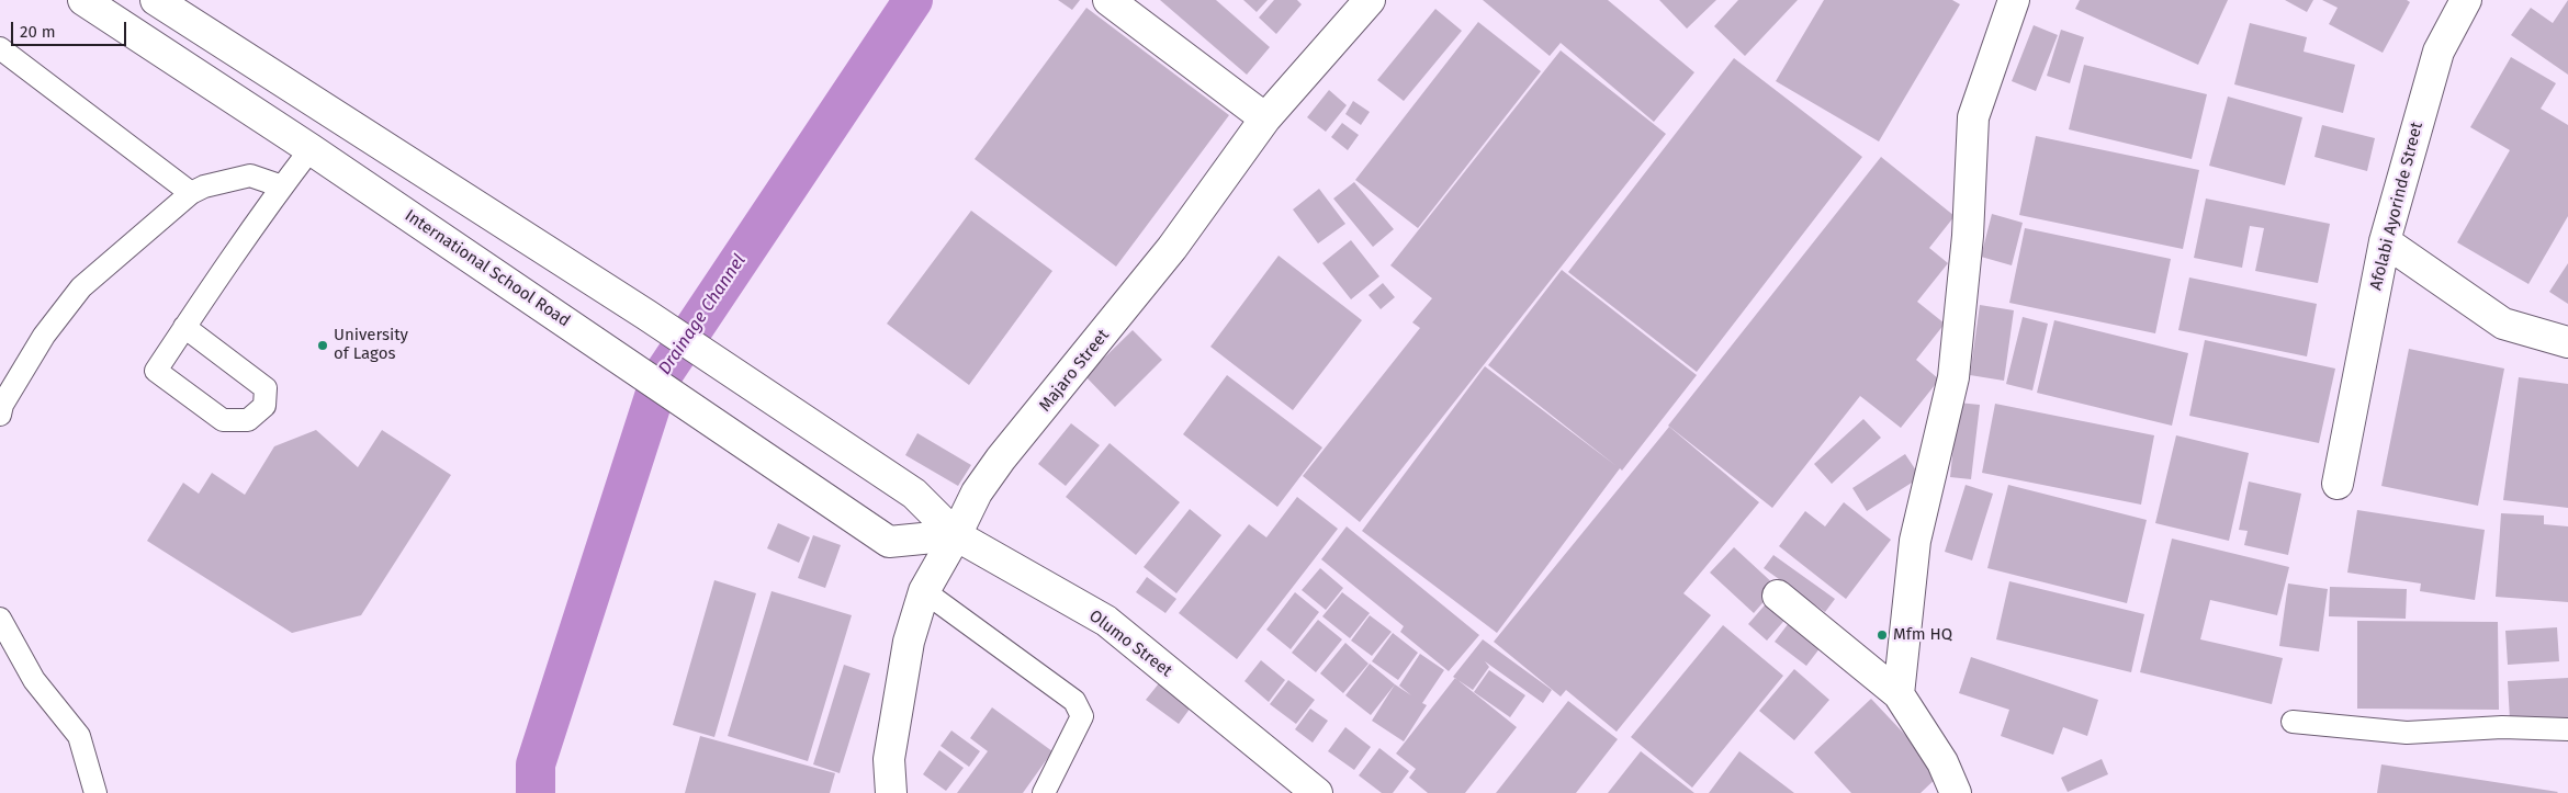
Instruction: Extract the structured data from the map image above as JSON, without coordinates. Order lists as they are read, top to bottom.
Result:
{
  "streets": {
    "street": [
      "Afolabi Ayorinde Street",
      "International School Road",
      "Majaro Street",
      "Olumo Street"
    ]
  },
  "crossings": [
    ["International School Road", "Majaro Street"],
    ["International School Road", "Olumo Street"],
    ["Majaro Street", "Olumo Street"]
  ],
  "water": ["Drainage Channel"],
  "places": ["University of Lagos", "Mfm HQ"],
  "scale_bar": "20 m"
}
